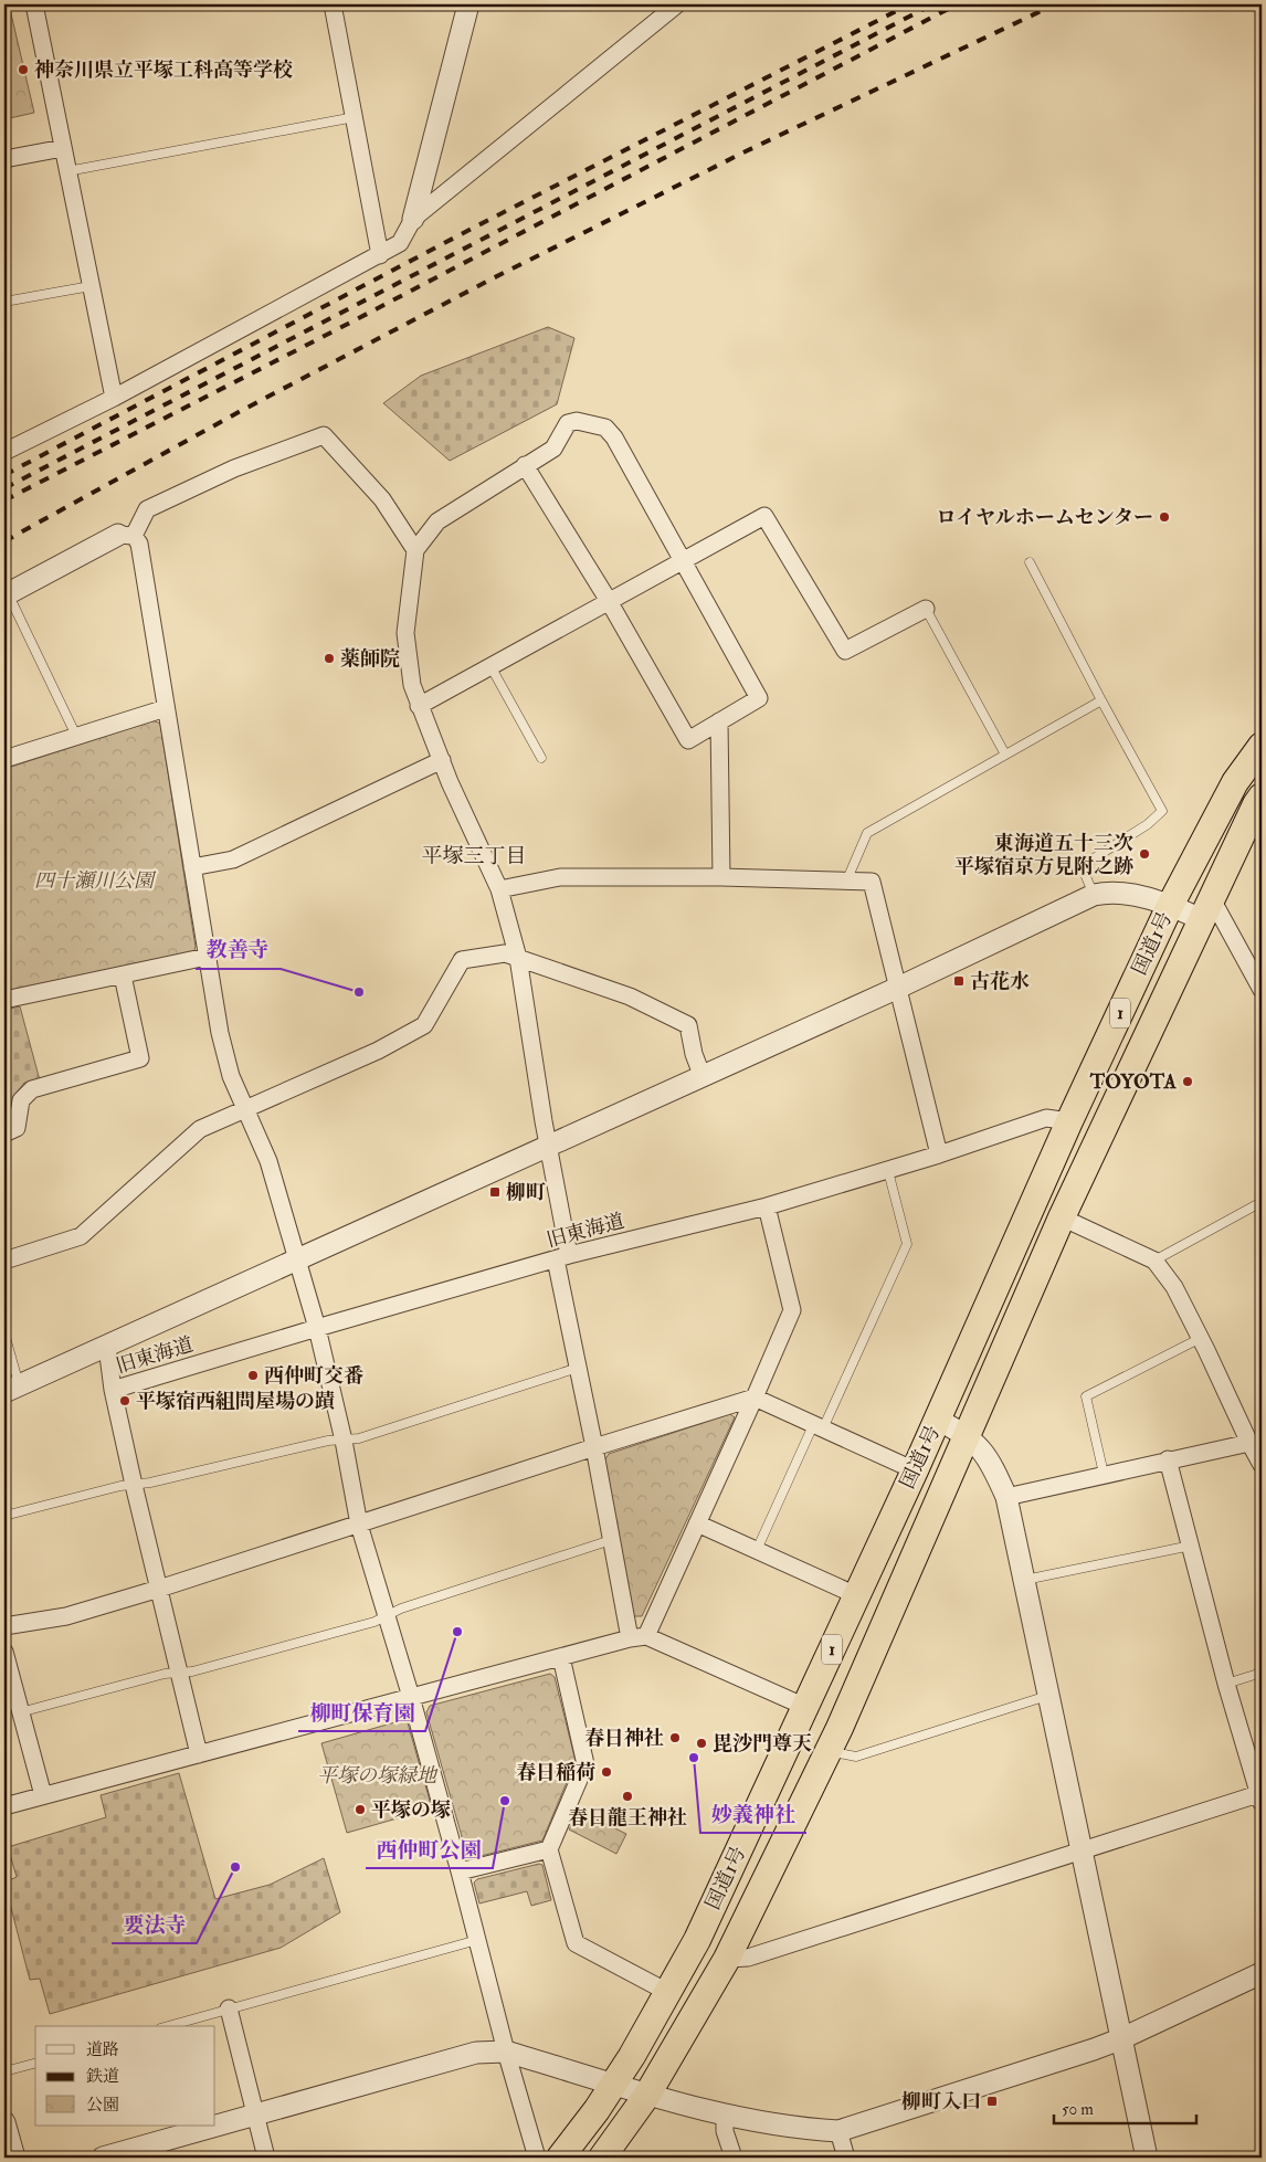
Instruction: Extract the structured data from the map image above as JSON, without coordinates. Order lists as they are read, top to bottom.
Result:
{
  "streets": {
    "highway": ["国道1号", "1"],
    "street": ["旧東海道"]
  },
  "crossings": [
    ["国道1号", "旧東海道"]
  ],
  "districts": ["平塚三丁目"],
  "parks": ["四十瀬川公園", "平塚の塚緑地"],
  "places": {
    "other": [
      "神奈川県立平塚工科高等学校",
      "ロイヤルホームセンター",
      "薬師院",
      "東海道五十三次 平塚宿京方見附之跡",
      "教善寺",
      "TOYOTA",
      "西仲町交番",
      "平塚宿西組問屋場の蹟",
      "柳町保育園",
      "春日神社",
      "毘沙門尊天",
      "妙義神社",
      "春日稲荷",
      "春日龍王神社",
      "西仲町公園",
      "平塚の塚",
      "要法寺"
    ],
    "transit": ["古花水", "柳町", "柳町入口"]
  },
  "legend": ["道路", "鉄道", "公園"],
  "scale_bar": "50 m"
}
